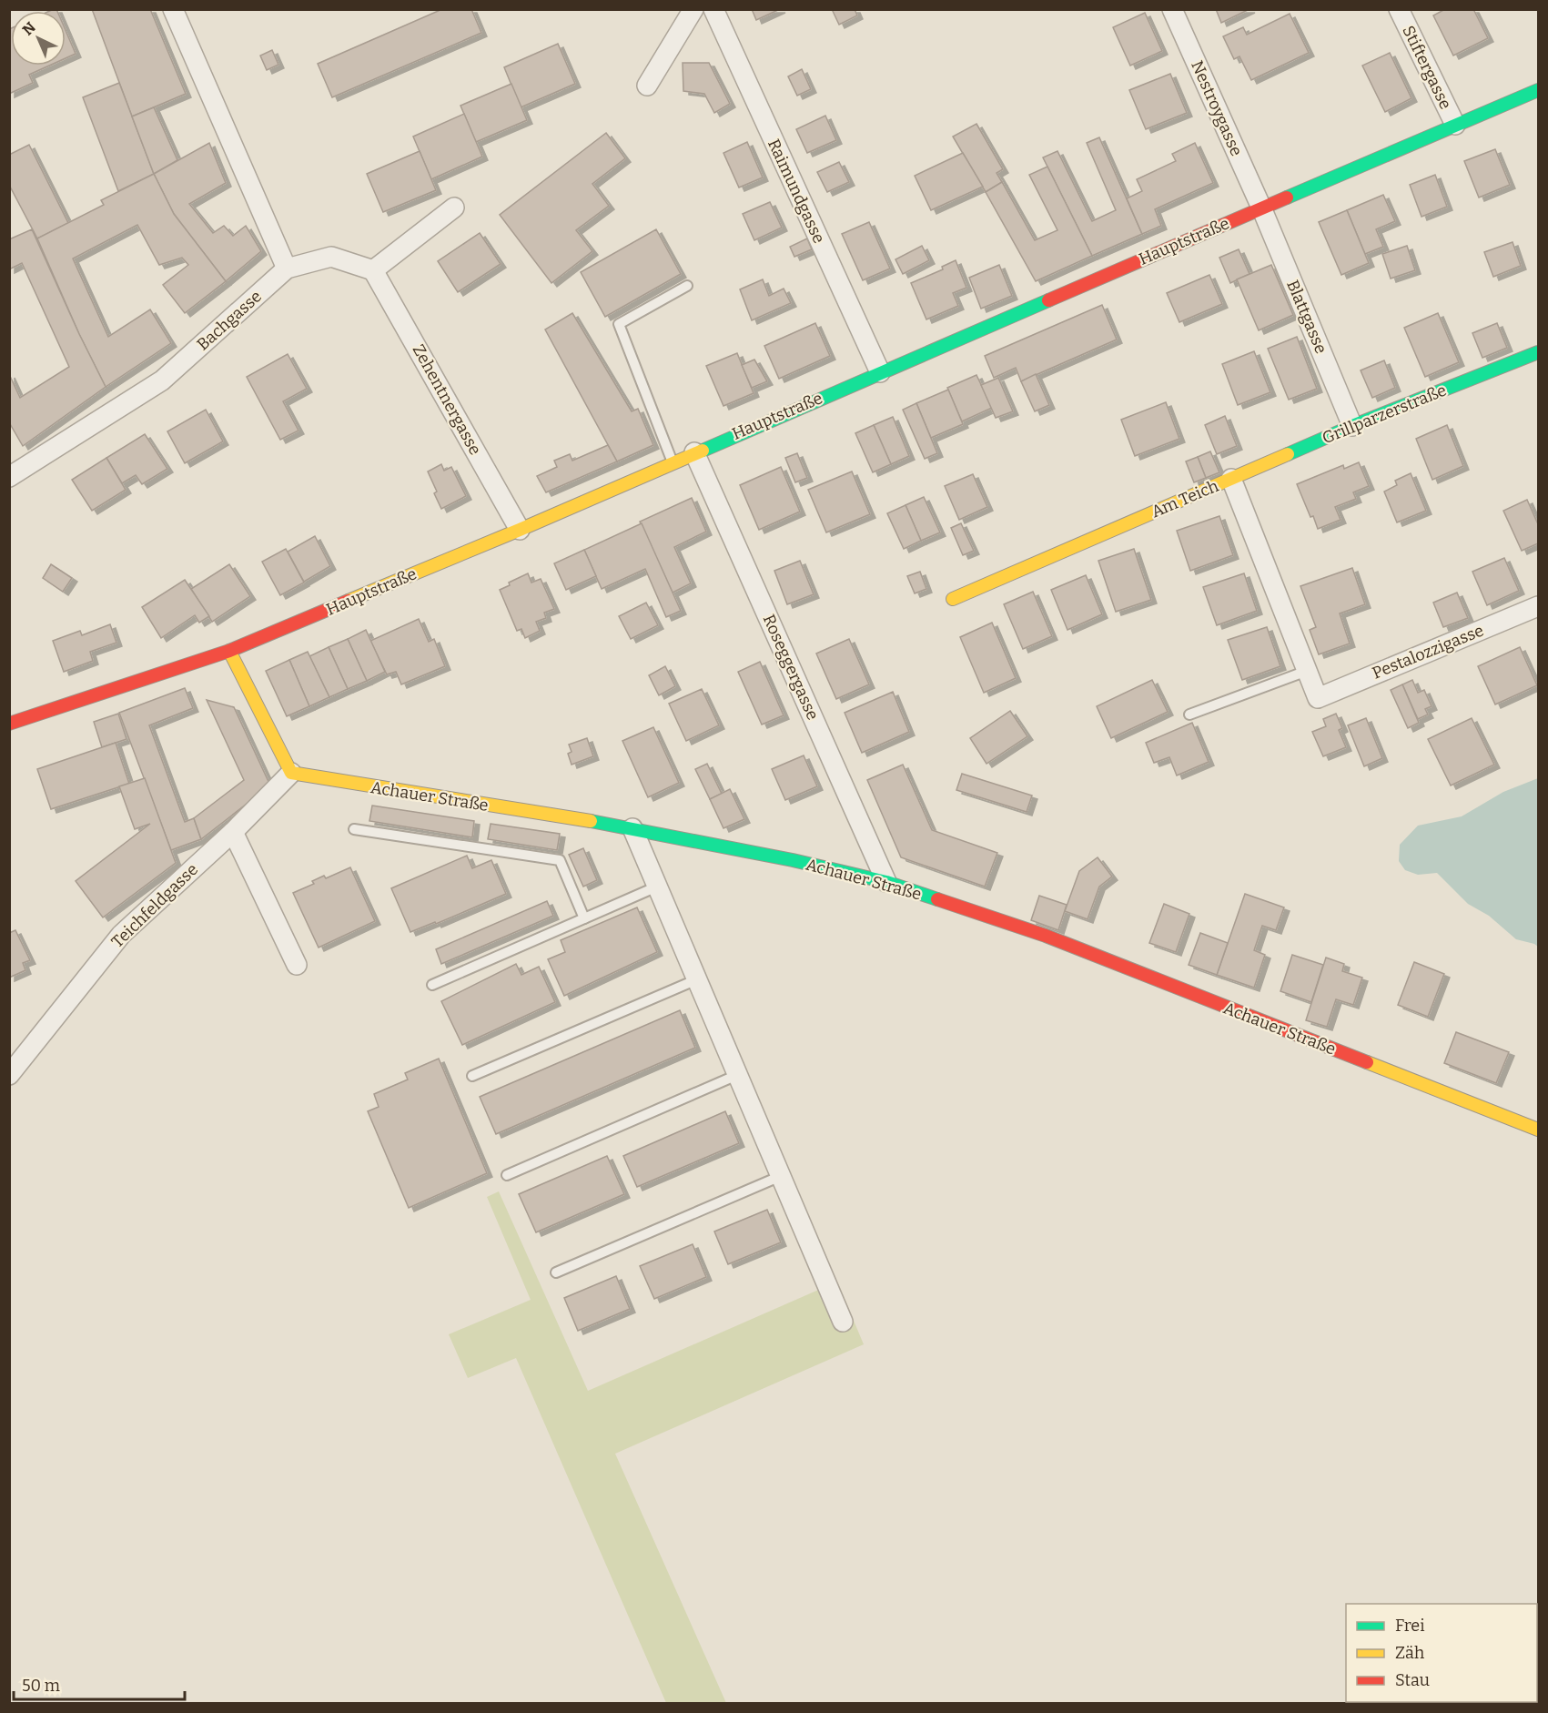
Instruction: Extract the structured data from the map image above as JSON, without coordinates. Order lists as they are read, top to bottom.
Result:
{
  "streets": {
    "street": [
      "Stiftergasse",
      "Nestroygasse",
      "Raimundgasse",
      "Hauptstraße",
      "Blattgasse",
      "Bachgasse",
      "Zehentnergasse",
      "Grillparzerstraße",
      "Am Teich",
      "Pestalozzigasse",
      "Roseggergasse",
      "Achauer Straße",
      "Teichfeldgasse"
    ]
  },
  "crossings": [
    ["Stiftergasse", "Hauptstraße"],
    ["Nestroygasse", "Hauptstraße"],
    ["Nestroygasse", "Blattgasse"],
    ["Raimundgasse", "Hauptstraße"],
    ["Hauptstraße", "Blattgasse"],
    ["Hauptstraße", "Zehentnergasse"],
    ["Hauptstraße", "Roseggergasse"],
    ["Blattgasse", "Grillparzerstraße"],
    ["Bachgasse", "Zehentnergasse"],
    ["Grillparzerstraße", "Am Teich"],
    ["Am Teich", "Pestalozzigasse"],
    ["Roseggergasse", "Achauer Straße"],
    ["Achauer Straße", "Teichfeldgasse"]
  ],
  "legend": ["Frei", "Zäh", "Stau"],
  "scale_bar": "50 m",
  "north": "top left"
}
